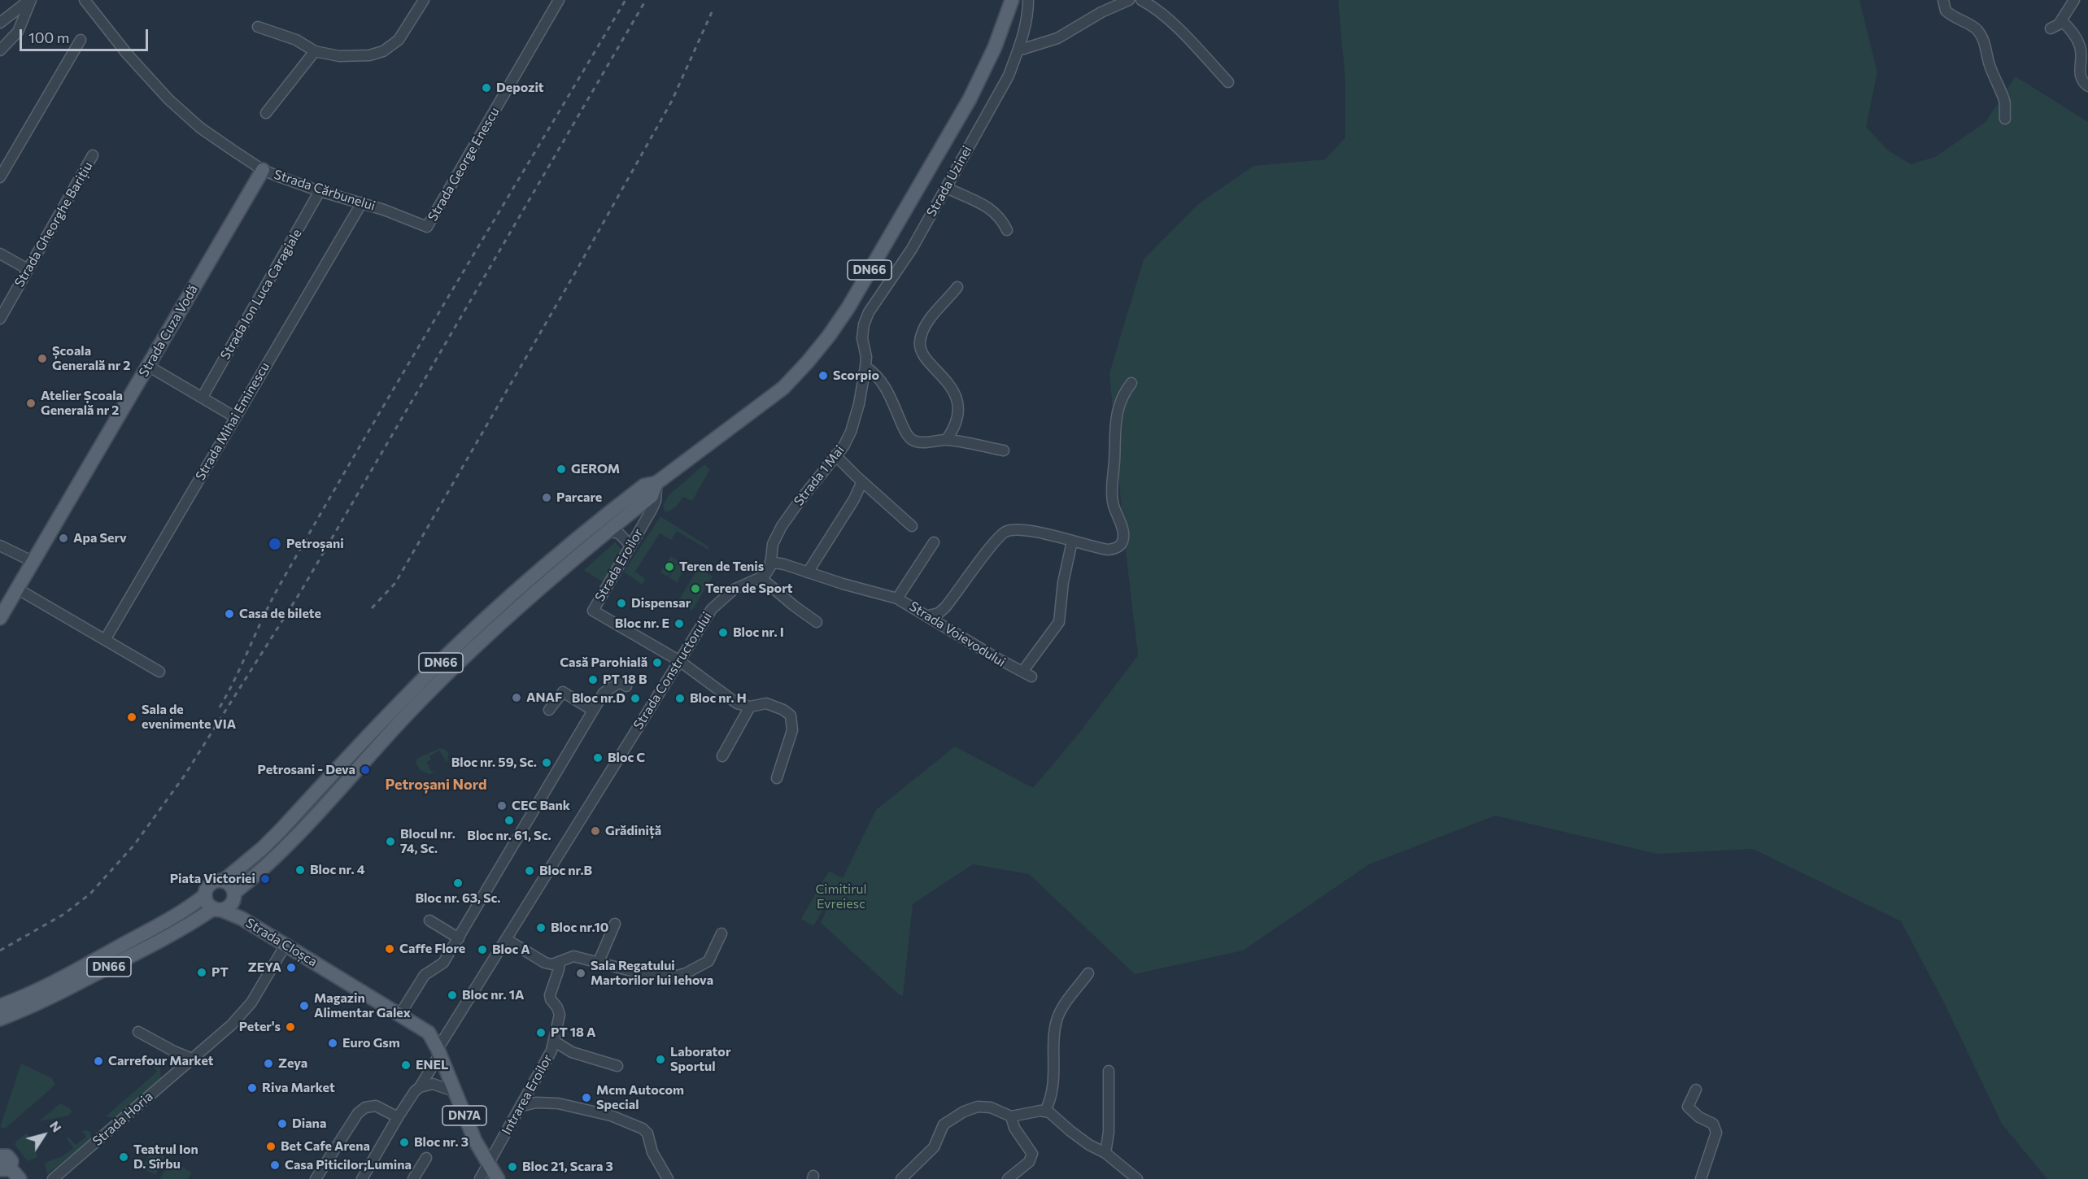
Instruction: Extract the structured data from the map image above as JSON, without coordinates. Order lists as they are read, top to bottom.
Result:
{
  "streets": {
    "main road": [
      "DN66",
      "Strada Cuza Vodă",
      "Strada Cloșca",
      "DN7A"
    ],
    "street": [
      "Strada George Enescu",
      "Strada Uzinei",
      "Strada Cărbunelui",
      "Strada Gheorghe Barițiu",
      "Strada Ion Luca Caragiale",
      "Strada Mihai Eminescu",
      "Strada 1 Mai",
      "Strada Eroilor",
      "Strada Voievodului",
      "Strada Constructorului",
      "Intrarea Eroilor",
      "Strada Horia"
    ]
  },
  "crossings": [
    ["Strada George Enescu", "Strada Cărbunelui"],
    ["Strada Uzinei", "Strada 1 Mai"],
    ["Strada Cărbunelui", "Strada Ion Luca Caragiale"],
    ["Strada Cărbunelui", "Strada Cuza Vodă"],
    ["Strada Cărbunelui", "Strada Mihai Eminescu"],
    ["DN66", "Strada Eroilor"],
    ["DN66", "Strada Cloșca"],
    ["Strada 1 Mai", "Strada Voievodului"],
    ["Strada Eroilor", "Strada Constructorului"],
    ["Strada Constructorului", "DN7A"],
    ["Strada Cloșca", "DN7A"],
    ["Strada Cloșca", "Strada Horia"],
    ["Intrarea Eroilor", "DN7A"]
  ],
  "districts": ["Petroșani Nord"],
  "parks": ["Cimitirul Evreiesc"],
  "places": [
    "Depozit",
    "Școala Generală nr 2",
    "Scorpio",
    "Atelier Școala Generală nr 2",
    "GEROM",
    "Parcare",
    "Apa Serv",
    "Petroșani",
    "Teren de Tenis",
    "Teren de Sport",
    "Dispensar",
    "Casa de bilete",
    "Bloc nr. E",
    "Bloc nr. I",
    "Casă Parohială",
    "PT 18 B",
    "ANAF",
    "Bloc nr.D",
    "Bloc nr. H",
    "Sala de evenimente VIA",
    "Bloc C",
    "Bloc nr. 59, Sc.",
    "Petrosani - Deva",
    "CEC Bank",
    "Bloc nr. 61, Sc.",
    "Grădiniță",
    "Blocul nr. 74, Sc.",
    "Bloc nr. 4",
    "Bloc nr.B",
    "Piata Victoriei",
    "Bloc nr. 63, Sc.",
    "Bloc nr.10",
    "Caffe Flore",
    "Bloc A",
    "ZEYA",
    "PT",
    "Sala Regatului Martorilor lui Iehova",
    "Bloc nr. 1A",
    "Magazin Alimentar Galex",
    "Peter's",
    "PT 18 A",
    "Euro Gsm",
    "Laborator Sportul",
    "Carrefour Market",
    "Zeya",
    "ENEL",
    "Riva Market",
    "Mcm Autocom Special",
    "Diana",
    "Bloc nr. 3",
    "Bet Cafe Arena",
    "Teatrul Ion D. Sîrbu",
    "Casa Piticilor;Lumina",
    "Bloc 21, Scara 3"
  ],
  "scale_bar": "100 m",
  "north": "top right"
}
